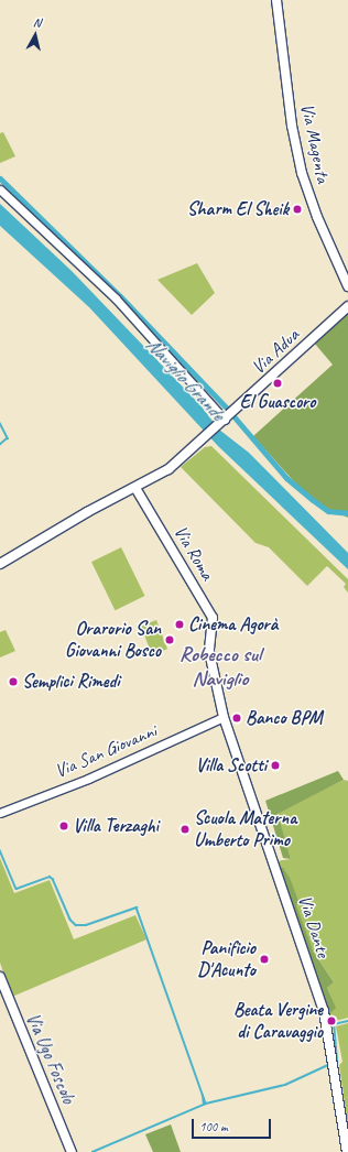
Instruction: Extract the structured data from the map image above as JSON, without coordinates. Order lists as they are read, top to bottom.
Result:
{
  "streets": {
    "main road": [
      "Via Magenta",
      "Via Adua",
      "Via Roma",
      "Via Dante",
      "Via Ugo Foscolo"
    ],
    "street": ["Via San Giovanni"]
  },
  "crossings": [
    ["Via Roma", "Via Dante"],
    ["Via San Giovanni", "Via Dante"]
  ],
  "districts": ["Robecco sul Naviglio"],
  "water": ["Naviglio Grande"],
  "places": [
    "Sharm El Sheik",
    "El Guascoro",
    "Cinema Agorà",
    "Orarorio San Giovanni Bosco",
    "Semplici Rimedi",
    "Banco BPM",
    "Villa Scotti",
    "Villa Terzaghi",
    "Scuola Materna Umberto Primo",
    "Panificio D'Acunto",
    "Beata Vergine di Caravaggio"
  ],
  "scale_bar": "100 m",
  "north": "top"
}
